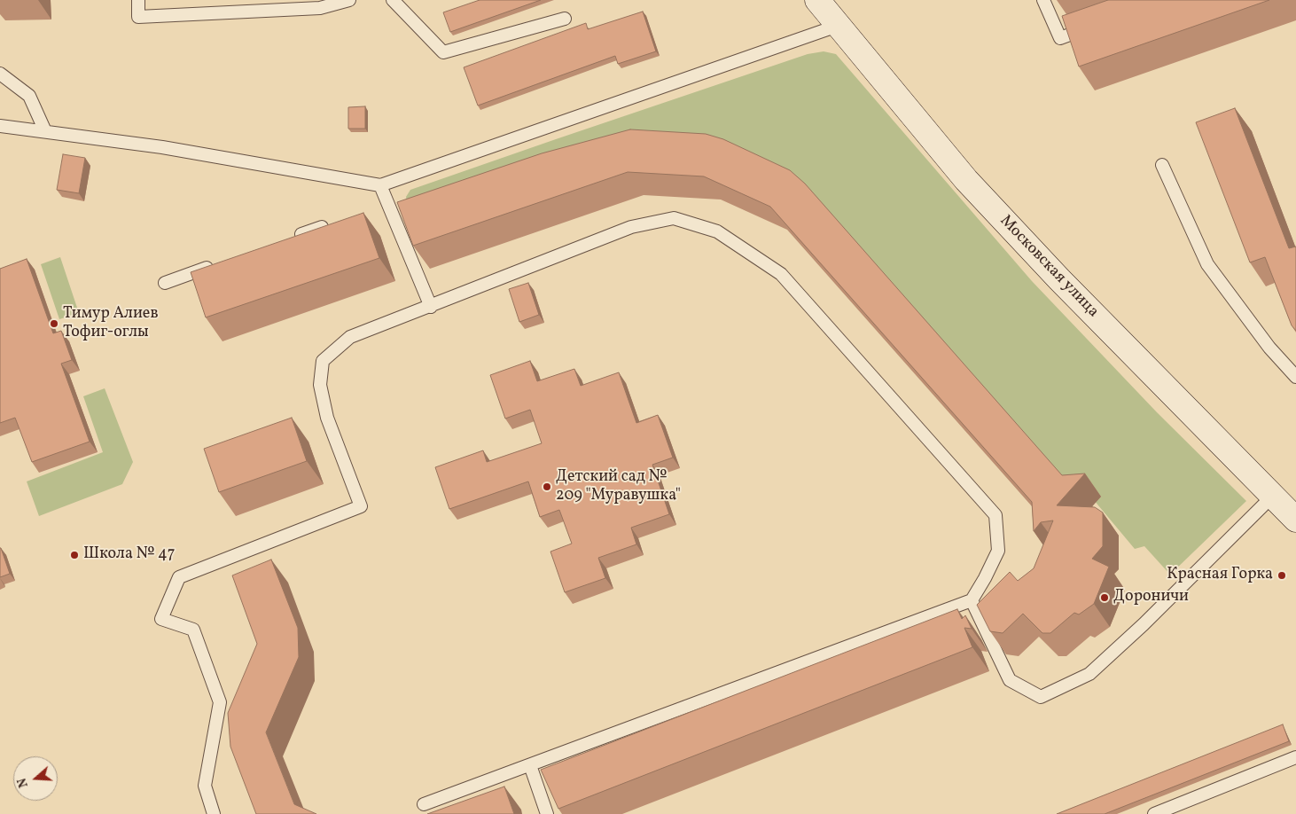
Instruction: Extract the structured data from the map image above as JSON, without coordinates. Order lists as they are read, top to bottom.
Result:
{
  "streets": {
    "main road": ["Московская улица"]
  },
  "places": [
    "Тимур Алиев Тофиг-оглы",
    "Детский сад № 209 \"Муравушка\"",
    "Школа № 47",
    "Красная Горка",
    "Дороничи"
  ],
  "north": "left"
}
